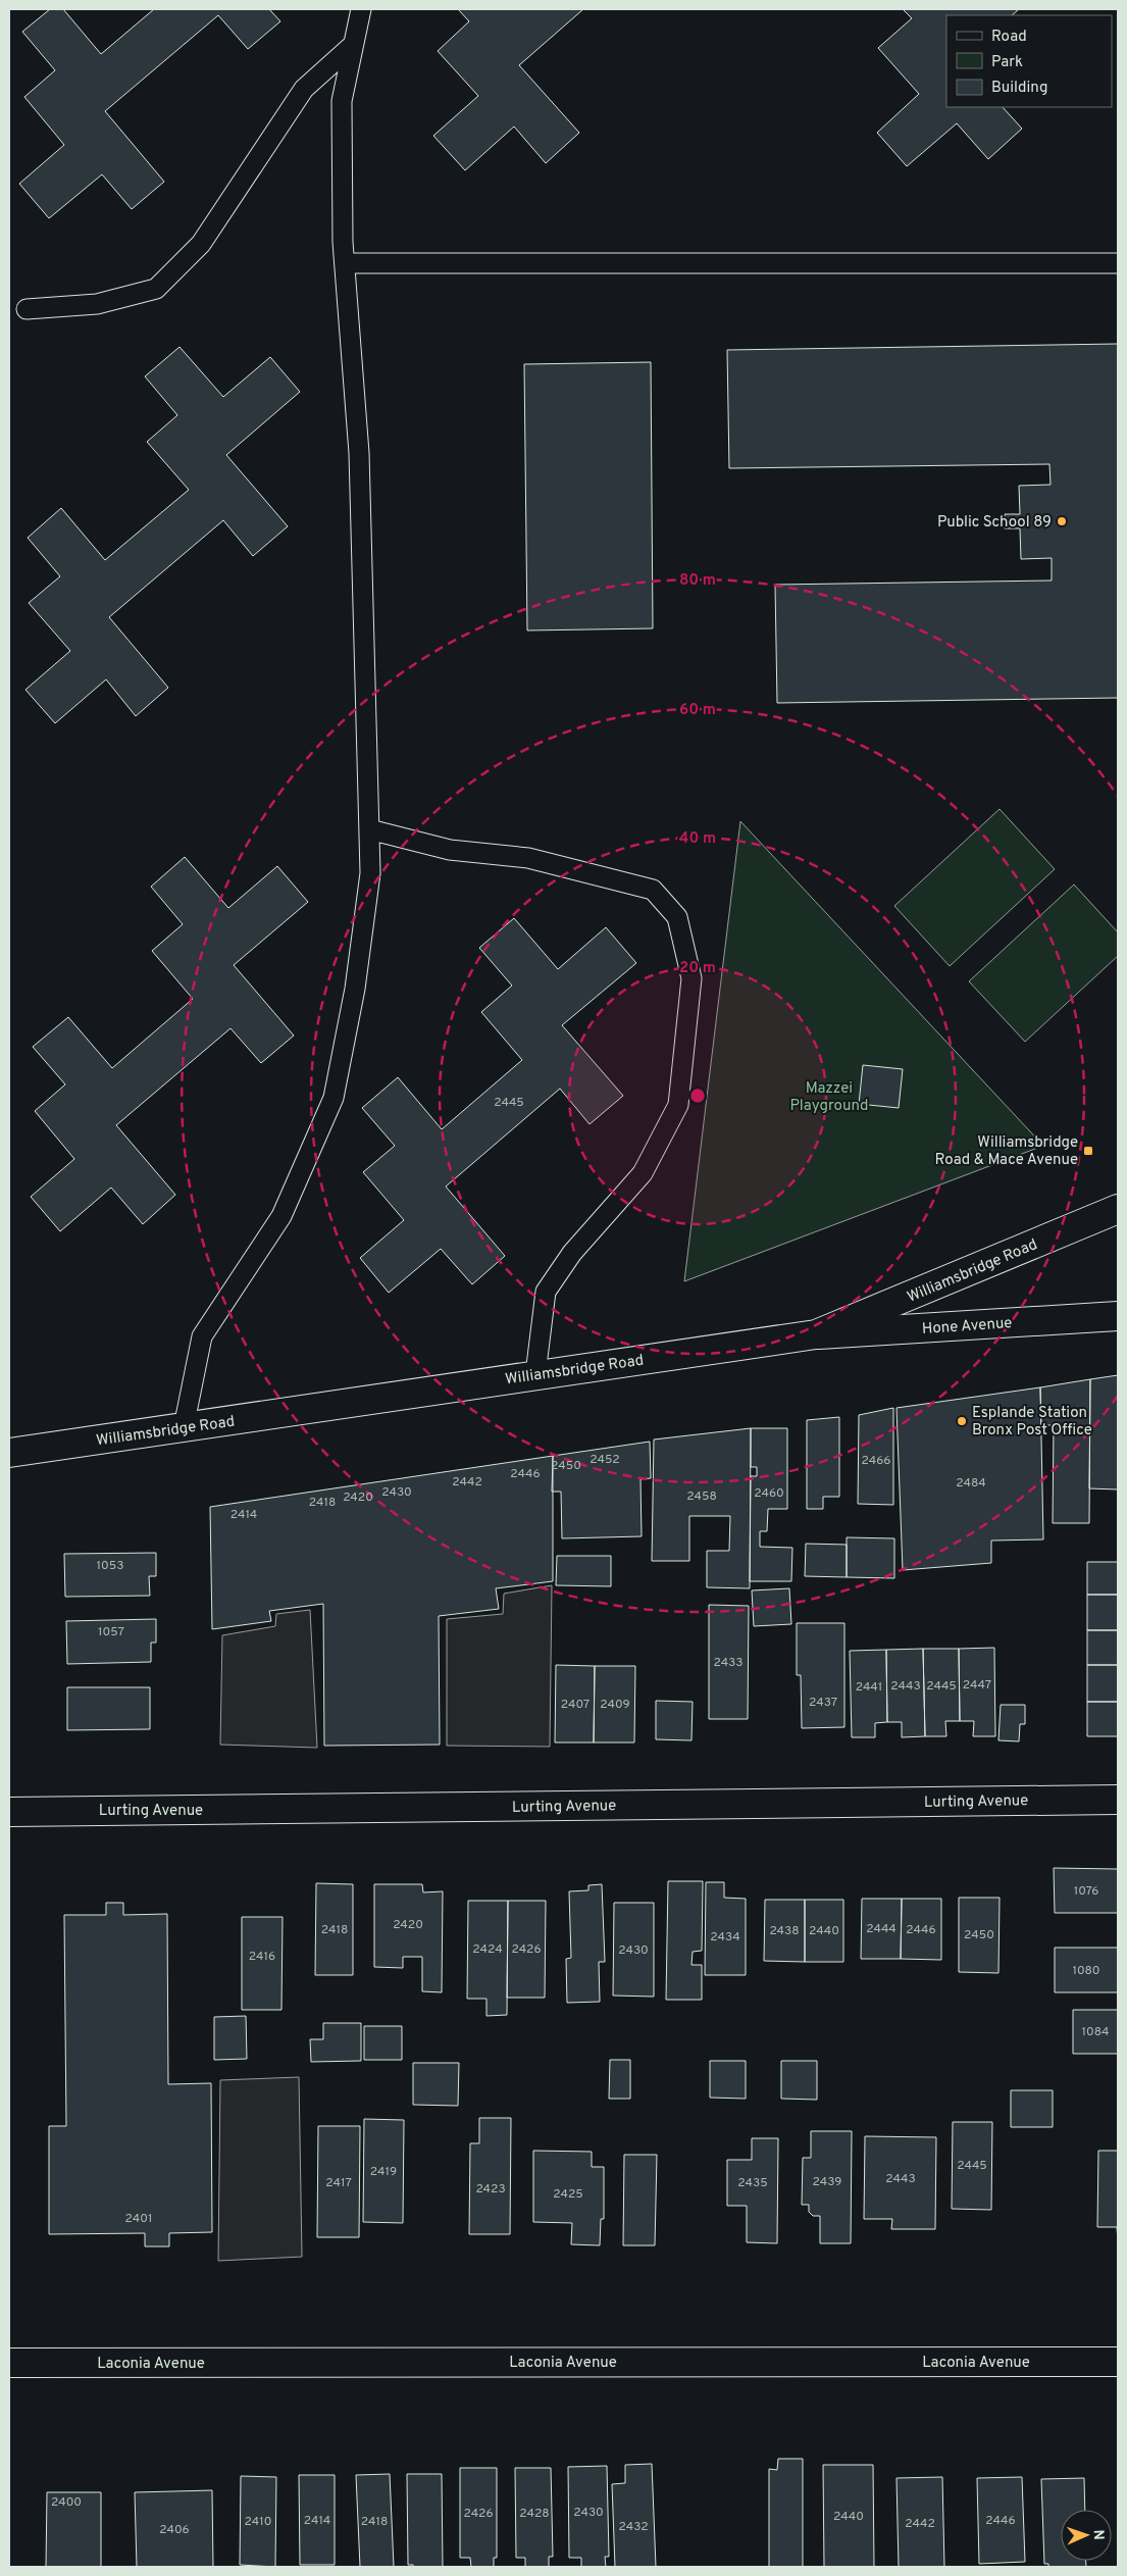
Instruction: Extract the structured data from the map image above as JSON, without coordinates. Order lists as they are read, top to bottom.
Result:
{
  "streets": {
    "street": [
      "Williamsbridge Road",
      "Hone Avenue",
      "Lurting Avenue",
      "Laconia Avenue"
    ]
  },
  "crossings": [
    ["Williamsbridge Road", "Hone Avenue"]
  ],
  "parks": ["Mazzei Playground"],
  "places": {
    "other": ["Public School 89", "Esplande Station Bronx Post Office"],
    "transit": ["Williamsbridge Road & Mace Avenue"]
  },
  "house_numbers": [
    "2445",
    "2452",
    "2466",
    "2450",
    "2446",
    "2442",
    "2484",
    "2430",
    "2460",
    "2458",
    "2420",
    "2418",
    "2414",
    "1053",
    "1057",
    "2433",
    "2447",
    "2443",
    "2445",
    "2441",
    "2437",
    "2407",
    "2409",
    "1076",
    "2420",
    "2444",
    "2418",
    "2446",
    "2438",
    "2440",
    "2450",
    "2434",
    "2424",
    "2426",
    "2430",
    "2416",
    "1080",
    "1084",
    "2445",
    "2419",
    "2443",
    "2439",
    "2417",
    "2435",
    "2423",
    "2425",
    "2401",
    "2400",
    "2430",
    "2426",
    "2428",
    "2440",
    "2414",
    "2446",
    "2410",
    "2418",
    "2442",
    "2432",
    "2406"
  ],
  "legend": ["Road", "Park", "Building"],
  "north": "right",
  "rings": [
    "80 m",
    "60 m",
    "40 m",
    "20 m"
  ]
}
